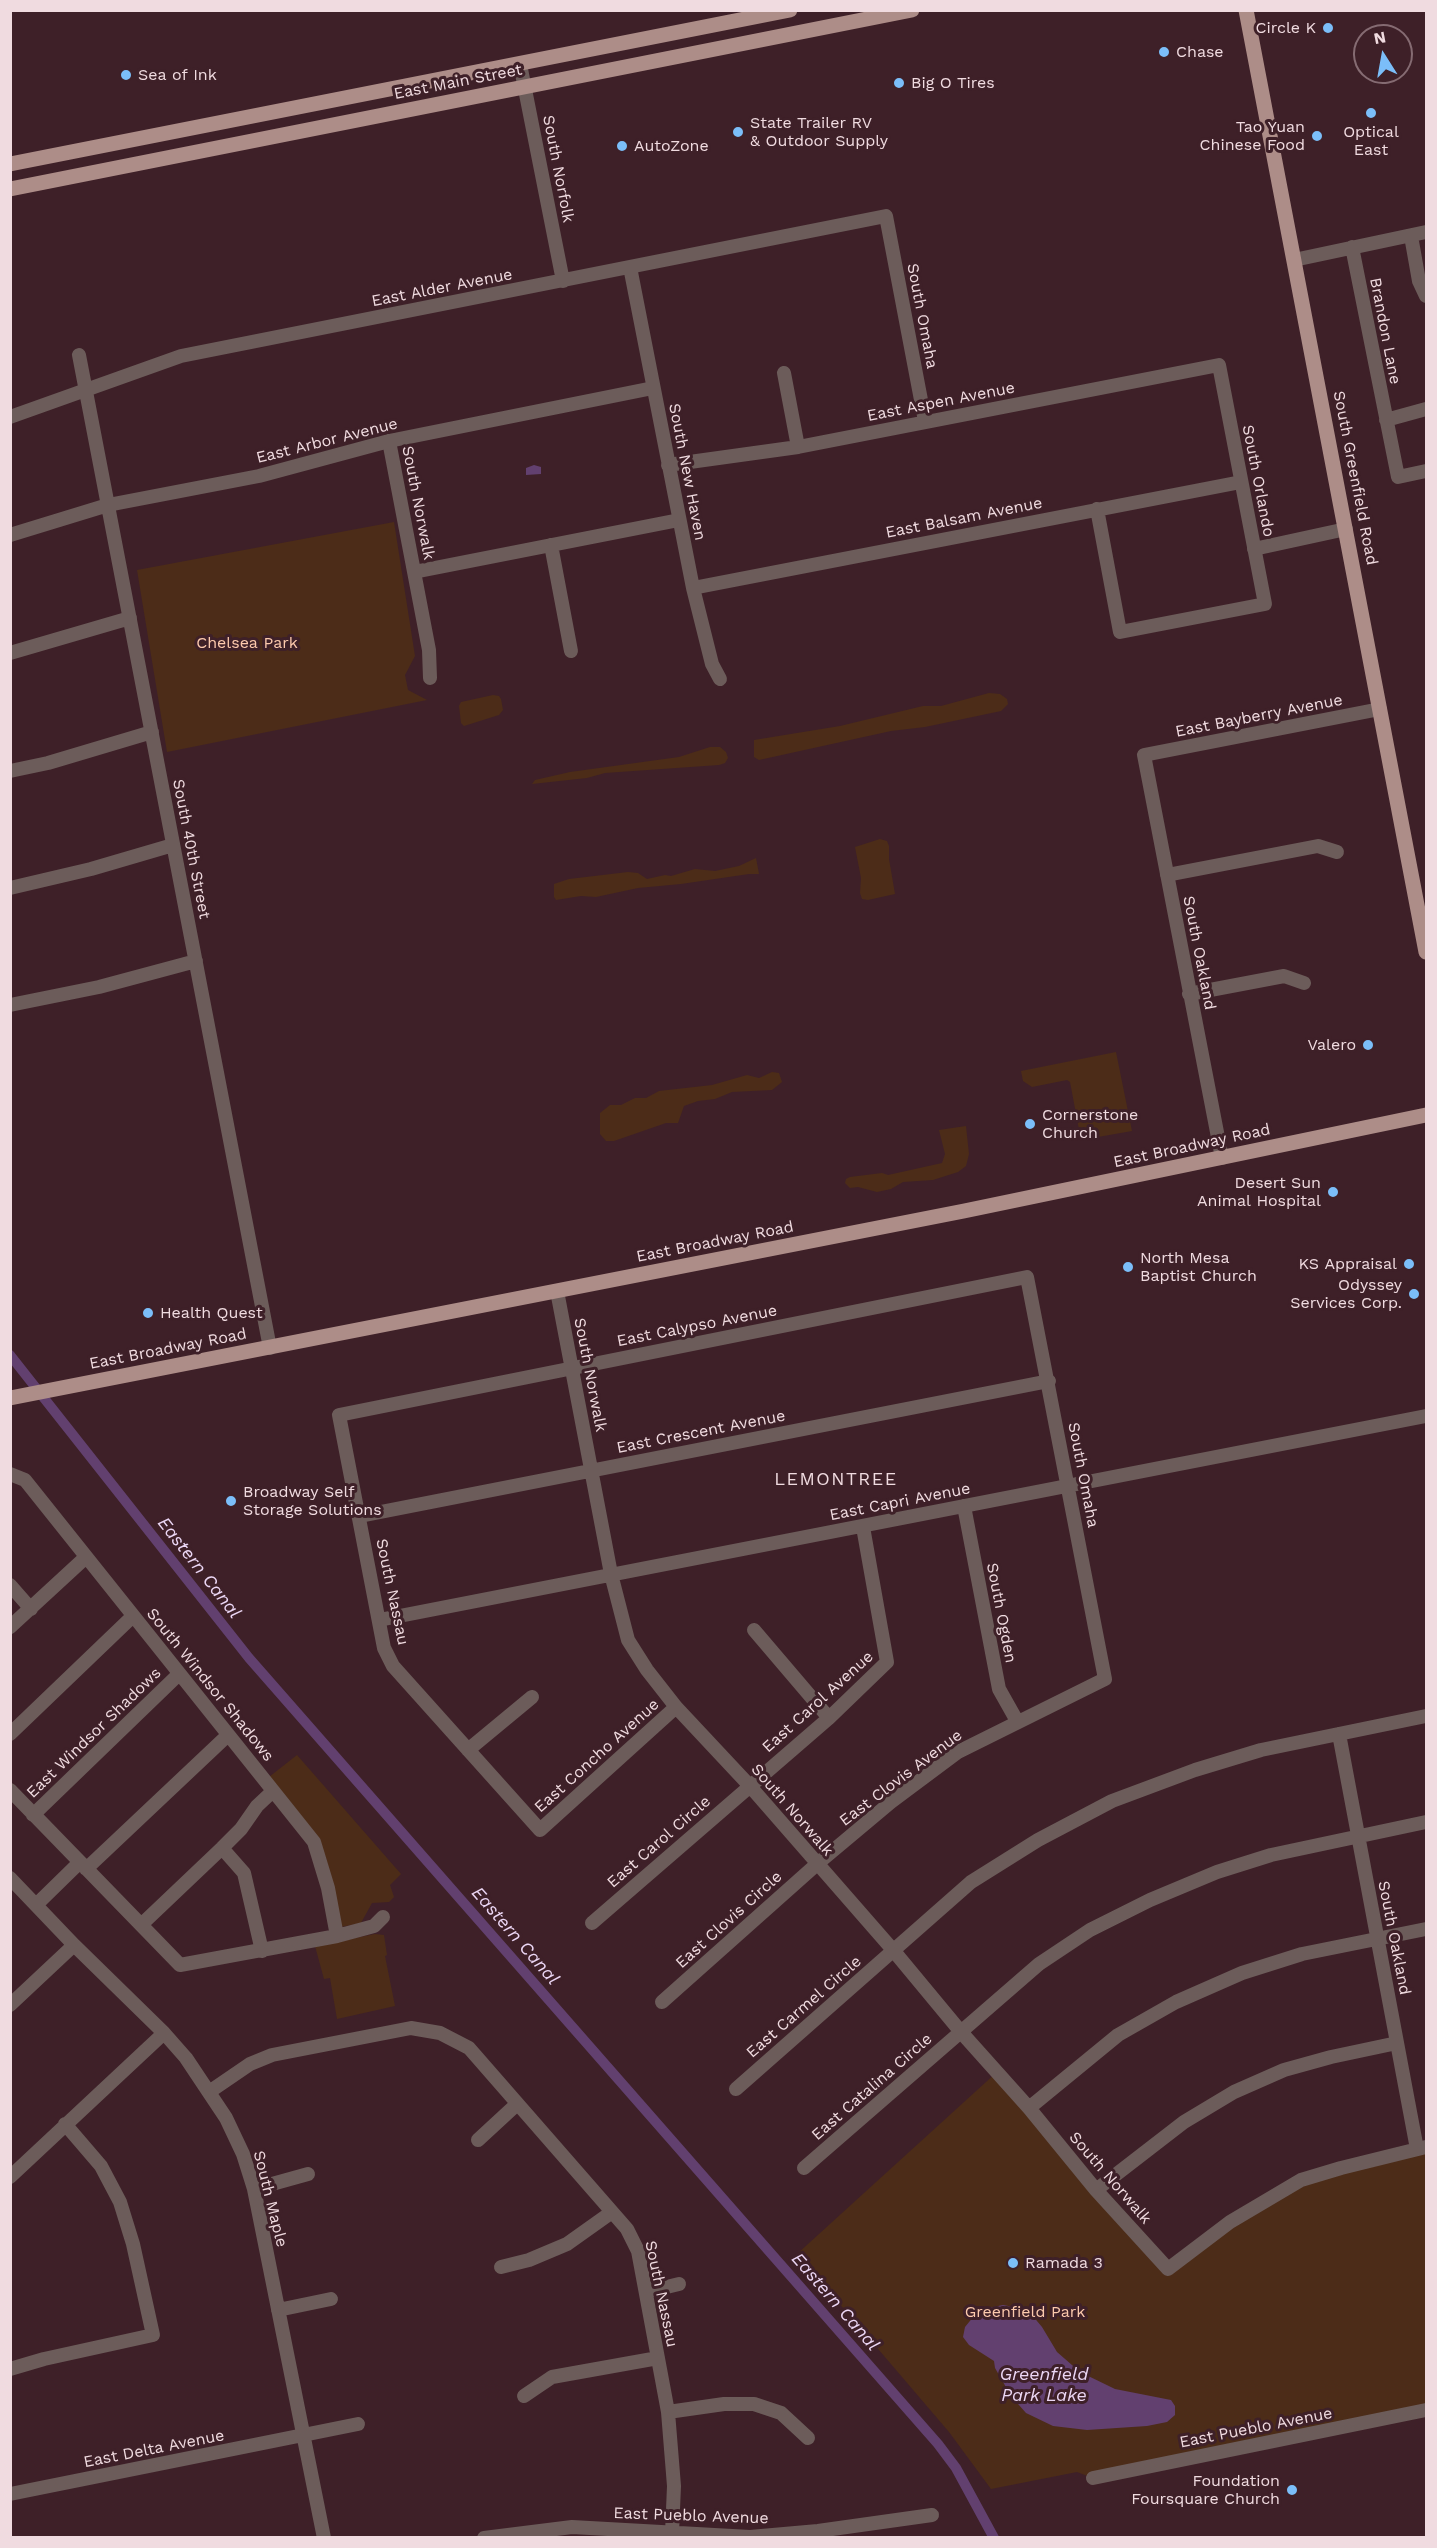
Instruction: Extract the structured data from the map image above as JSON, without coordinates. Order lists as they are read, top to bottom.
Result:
{
  "streets": {
    "main road": ["East Main Street", "South Greenfield Road", "East Broadway Road"],
    "street": [
      "South Norfolk",
      "East Alder Avenue",
      "South Omaha",
      "Brandon Lane",
      "East Aspen Avenue",
      "East Arbor Avenue",
      "South New Haven",
      "South Orlando",
      "South Norwalk",
      "East Balsam Avenue",
      "East Bayberry Avenue",
      "South 40th Street",
      "South Oakland",
      "East Calypso Avenue",
      "East Crescent Avenue",
      "East Capri Avenue",
      "South Nassau",
      "South Ogden",
      "South Windsor Shadows",
      "East Carol Avenue",
      "East Windsor Shadows",
      "East Concho Avenue",
      "East Clovis Avenue",
      "East Carol Circle",
      "East Clovis Circle",
      "East Carmel Circle",
      "East Catalina Circle",
      "South Maple",
      "East Pueblo Avenue",
      "East Delta Avenue"
    ]
  },
  "crossings": [
    ["East Main Street", "South Norfolk"],
    ["South Norfolk", "East Alder Avenue"],
    ["East Alder Avenue", "South Omaha"],
    ["East Alder Avenue", "South New Haven"],
    ["East Alder Avenue", "South 40th Street"],
    ["South Omaha", "East Aspen Avenue"],
    ["South Omaha", "East Calypso Avenue"],
    ["South Omaha", "East Crescent Avenue"],
    ["South Omaha", "East Capri Avenue"],
    ["South Omaha", "East Clovis Avenue"],
    ["East Aspen Avenue", "South New Haven"],
    ["East Aspen Avenue", "South Orlando"],
    ["East Arbor Avenue", "South New Haven"],
    ["East Arbor Avenue", "South Norwalk"],
    ["East Arbor Avenue", "South 40th Street"],
    ["South New Haven", "East Balsam Avenue"],
    ["South Greenfield Road", "East Bayberry Avenue"],
    ["South Orlando", "East Balsam Avenue"],
    ["South Norwalk", "South Oakland"],
    ["South Norwalk", "East Broadway Road"],
    ["South Norwalk", "East Calypso Avenue"],
    ["South Norwalk", "East Crescent Avenue"],
    ["South Norwalk", "East Capri Avenue"],
    ["South Norwalk", "East Carol Avenue"],
    ["South Norwalk", "East Concho Avenue"],
    ["South Norwalk", "East Clovis Avenue"],
    ["South Norwalk", "East Carol Circle"],
    ["South Norwalk", "East Clovis Circle"],
    ["South Norwalk", "East Carmel Circle"],
    ["South Norwalk", "East Catalina Circle"],
    ["East Bayberry Avenue", "South Oakland"],
    ["South 40th Street", "East Broadway Road"],
    ["South Oakland", "East Broadway Road"],
    ["South Oakland", "East Carmel Circle"],
    ["South Oakland", "East Catalina Circle"],
    ["East Calypso Avenue", "South Nassau"],
    ["East Crescent Avenue", "South Nassau"],
    ["East Capri Avenue", "South Nassau"],
    ["East Capri Avenue", "South Ogden"],
    ["East Capri Avenue", "East Carol Avenue"],
    ["South Nassau", "East Concho Avenue"],
    ["South Nassau", "South Maple"],
    ["South Nassau", "East Pueblo Avenue"],
    ["South Ogden", "East Clovis Avenue"],
    ["South Windsor Shadows", "East Windsor Shadows"],
    ["East Carol Avenue", "East Carol Circle"],
    ["East Clovis Avenue", "East Clovis Circle"],
    ["South Maple", "East Delta Avenue"]
  ],
  "districts": ["LEMONTREE"],
  "water": ["Eastern Canal", "Greenfield Park Lake"],
  "parks": ["Chelsea Park", "Greenfield Park"],
  "places": [
    "Circle K",
    "Chase",
    "Sea of Ink",
    "Big O Tires",
    "Optical East",
    "State Trailer RV & Outdoor Supply",
    "Tao Yuan Chinese Food",
    "AutoZone",
    "Valero",
    "Cornerstone Church",
    "Desert Sun Animal Hospital",
    "KS Appraisal",
    "North Mesa Baptist Church",
    "Odyssey Services Corp.",
    "Health Quest",
    "Broadway Self Storage Solutions",
    "Ramada 3",
    "Foundation Foursquare Church"
  ],
  "north": "top"
}
